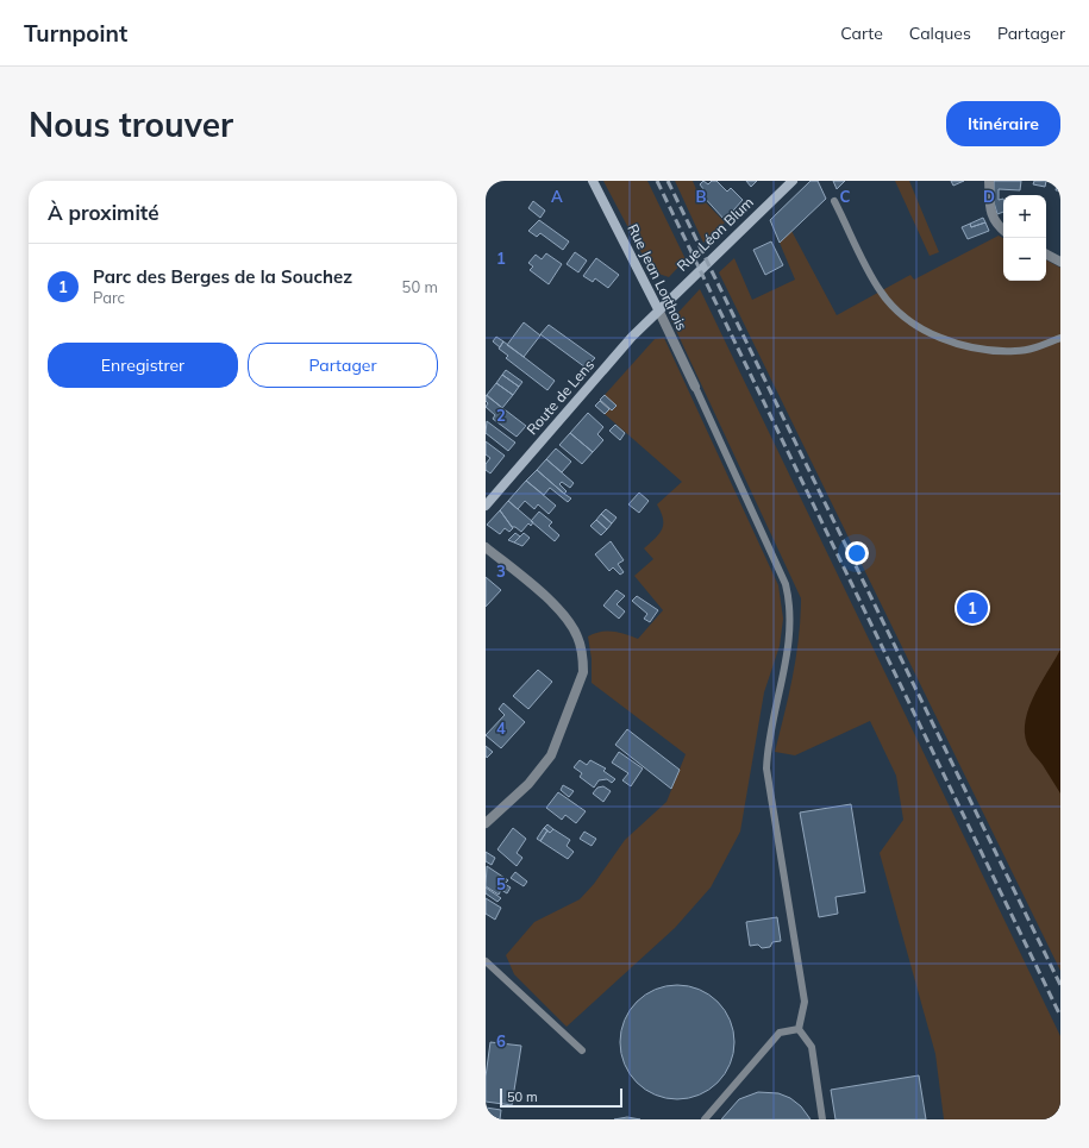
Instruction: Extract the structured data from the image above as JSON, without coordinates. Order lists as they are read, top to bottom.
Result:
{
  "streets": {
    "street": ["Rue Léon Blum", "Rue Jean Lorthois", "Route de Lens"]
  },
  "crossings": [
    ["Rue Léon Blum", "Rue Jean Lorthois"],
    ["Rue Léon Blum", "Route de Lens"],
    ["Rue Jean Lorthois", "Route de Lens"]
  ],
  "scale_bar": "50 m",
  "page": {
    "header": "Turnpoint",
    "nav": ["Carte", "Calques", "Partager"],
    "buttons": [
      "Itinéraire",
      ["Enregistrer", "Partager"]
    ],
    "title": "Nous trouver",
    "heading": "À proximité",
    "map_buttons": ["+", "−"],
    "list": [
      {
        "mark": "1",
        "name": "Parc des Berges de la Souchez",
        "note": "Parc",
        "value": "50 m"
      }
    ],
    "pins": "1",
    "scale": "50 m"
  },
  "grid": {
    "columns": [
      "A",
      "B",
      "C",
      "D"
    ],
    "rows": [
      "1",
      "2",
      "3",
      "4",
      "5",
      "6"
    ]
  }
}
